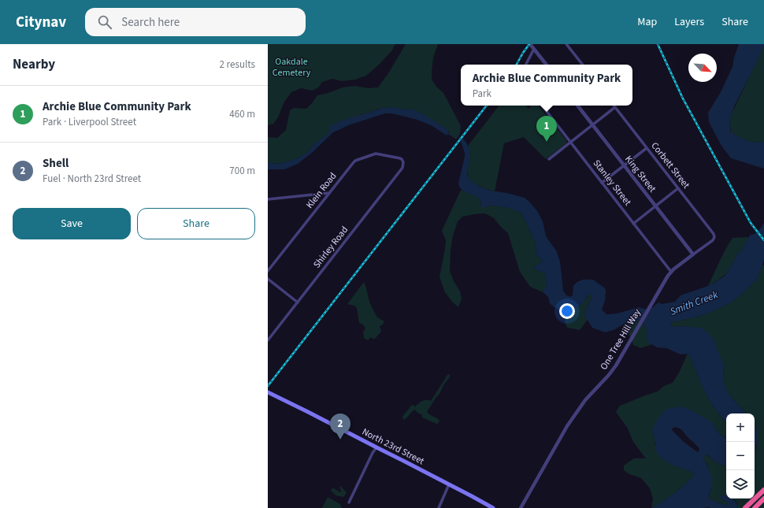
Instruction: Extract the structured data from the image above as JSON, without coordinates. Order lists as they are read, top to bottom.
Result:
{
  "streets": {
    "main road": ["North 23rd Street"],
    "street": [
      "Corbett Street",
      "King Street",
      "Stanley Street",
      "Klein Road",
      "Shirley Road",
      "One Tree Hill Way"
    ]
  },
  "crossings": [
    ["Corbett Street", "One Tree Hill Way"],
    ["King Street", "One Tree Hill Way"],
    ["Stanley Street", "One Tree Hill Way"],
    ["Klein Road", "Shirley Road"]
  ],
  "water": ["Smith Creek"],
  "parks": ["Oakdale Cemetery"],
  "north": "bottom right",
  "page": {
    "header": "Citynav",
    "search": "Search here",
    "nav": ["Map", "Layers", "Share"],
    "heading": ["Nearby", "2 results"],
    "popup": ["Archie Blue Community Park", "Park"],
    "list": [
      {
        "mark": "1",
        "name": "Archie Blue Community Park",
        "note": "Park · Liverpool Street",
        "value": "460 m"
      },
      {
        "mark": "2",
        "name": "Shell",
        "note": "Fuel · North 23rd Street",
        "value": "700 m"
      }
    ],
    "pins": ["1", "2"],
    "buttons": ["Save", "Share"],
    "map_buttons": ["+", "−"]
  }
}
